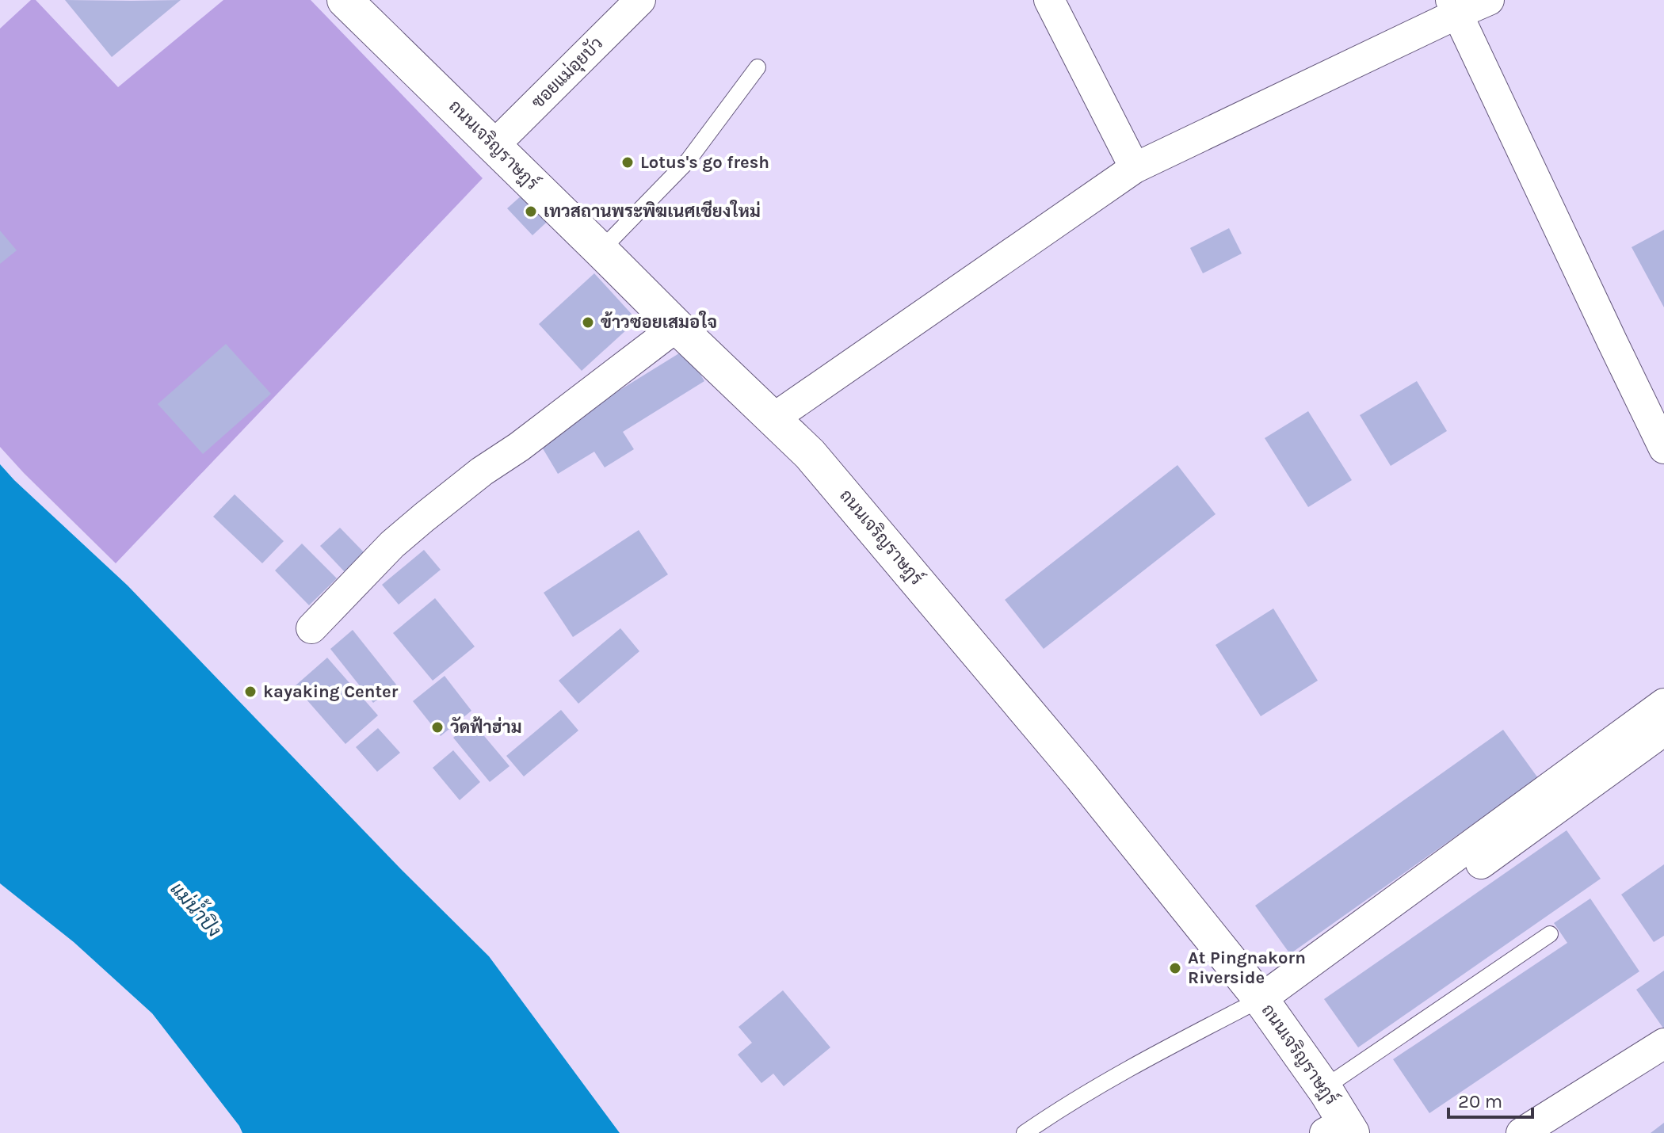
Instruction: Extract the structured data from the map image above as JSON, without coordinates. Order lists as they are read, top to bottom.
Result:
{
  "streets": {
    "main road": ["ถนนเจริญราษฎร์"],
    "street": ["ซอยแม่อุยบัว"]
  },
  "crossings": [
    ["ซอยแม่อุยบัว", "ถนนเจริญราษฎร์"]
  ],
  "water": ["แม่น้ำปิง"],
  "places": [
    "Lotus's go fresh",
    "เทวสถานพระพิฆเนศเชียงใหม่",
    "ข้าวซอยเสมอใจ",
    "kayaking Center",
    "วัดฟ้าฮ่าม",
    "At Pingnakorn Riverside"
  ],
  "scale_bar": "20 m"
}
